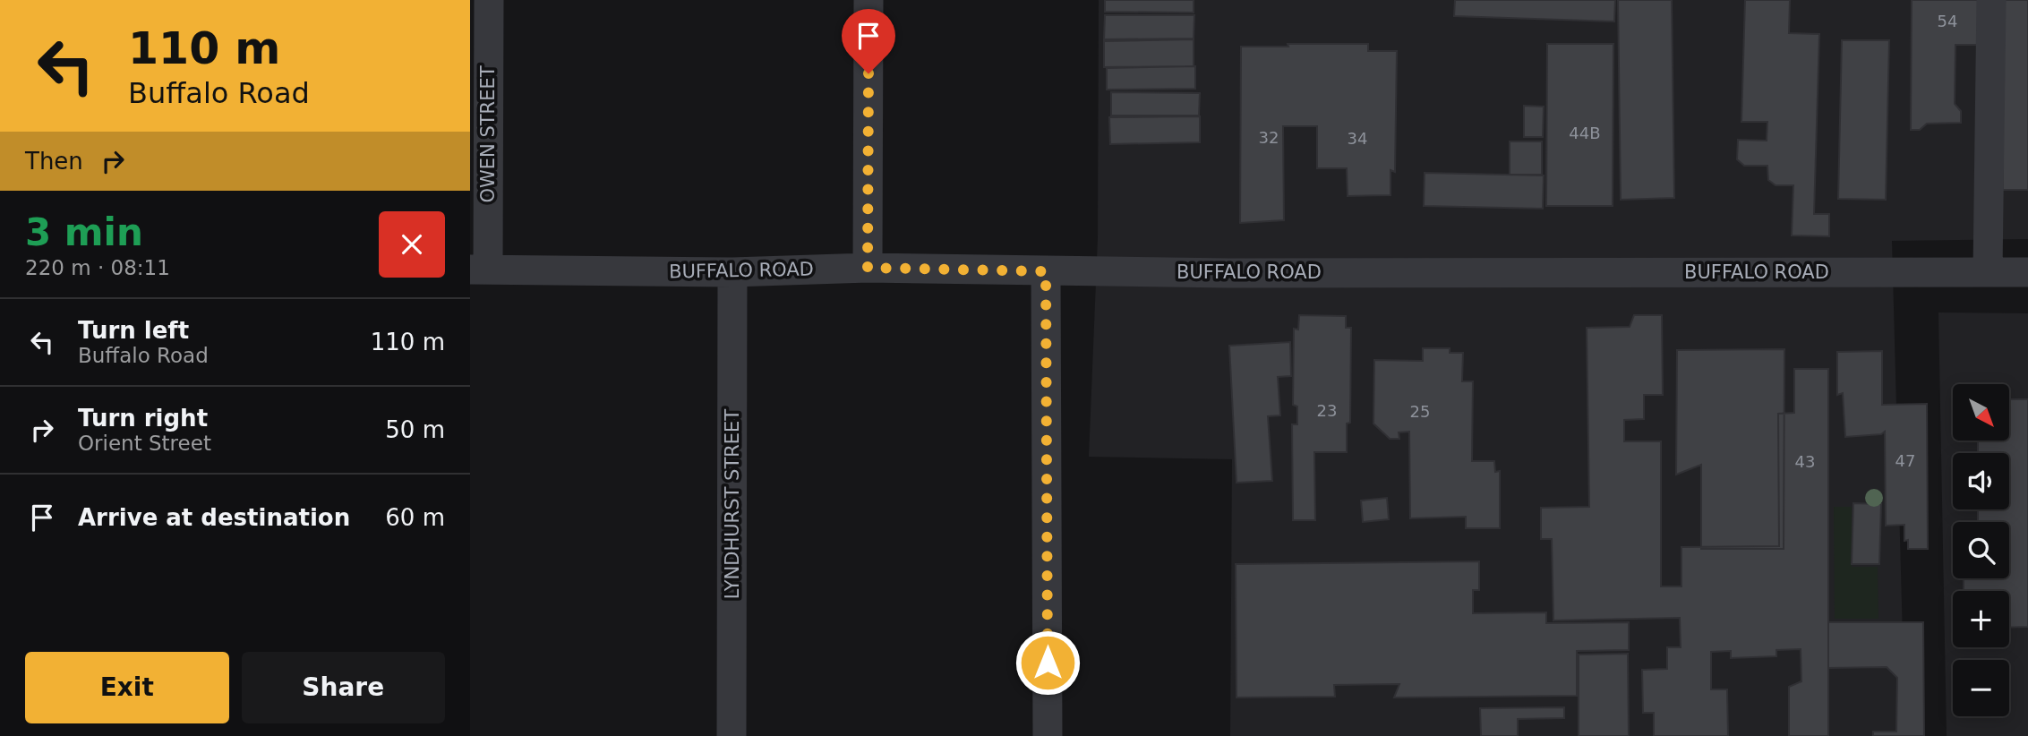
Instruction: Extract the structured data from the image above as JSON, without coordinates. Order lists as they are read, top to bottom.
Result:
{
  "streets": {
    "street": ["OWEN STREET", "BUFFALO ROAD", "LYNDHURST STREET"]
  },
  "crossings": [
    ["OWEN STREET", "BUFFALO ROAD"],
    ["BUFFALO ROAD", "LYNDHURST STREET"]
  ],
  "house_numbers": [
    "54",
    "44B",
    "32",
    "34",
    "23",
    "25",
    "47",
    "43"
  ],
  "north": "bottom right",
  "page": {
    "turn": ["110 m", "Buffalo Road"],
    "then": "Then",
    "heading": ["3 min", "220 m · 08:11"],
    "list": [
      {
        "name": "Turn left",
        "note": "Buffalo Road",
        "value": "110 m"
      },
      {
        "name": "Turn right",
        "note": "Orient Street",
        "value": "50 m"
      },
      {
        "name": "Arrive at destination",
        "value": "60 m"
      }
    ],
    "map_buttons": ["+", "−"],
    "buttons": ["Exit", "Share"]
  }
}
